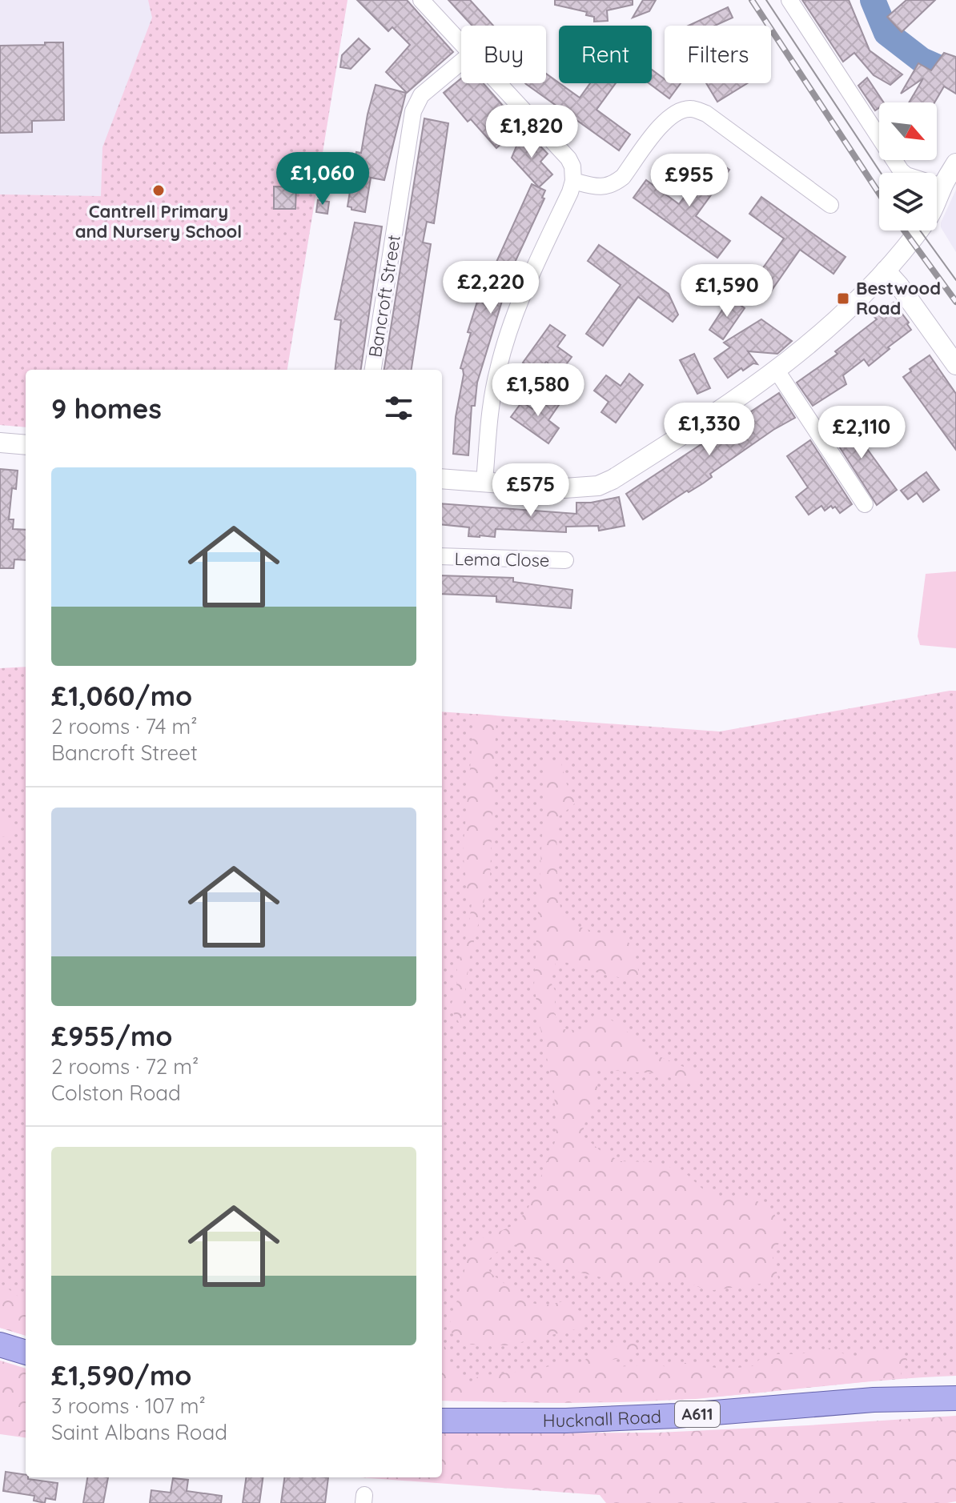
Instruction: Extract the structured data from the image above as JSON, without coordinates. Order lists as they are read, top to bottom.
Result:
{
  "streets": {
    "main road": ["A611", "Hucknall Road"],
    "street": ["Bancroft Street", "Lema Close"]
  },
  "places": {
    "other": ["Cantrell Primary and Nursery School"],
    "transit": ["Bestwood Road"]
  },
  "north": "bottom right",
  "page": {
    "chip": ["Buy", "Rent", "Filters"],
    "price": [
      "£1,820",
      "£1,060",
      "£955",
      "£2,220",
      "£1,590",
      "£1,580",
      "£1,330",
      "£2,110",
      "£575"
    ],
    "heading": "9 homes",
    "list": [
      {
        "name": "£1,060/mo",
        "note": "2 rooms · 74 m² · Bancroft Street"
      },
      {
        "name": "£955/mo",
        "note": "2 rooms · 72 m² · Colston Road"
      },
      {
        "name": "£1,590/mo",
        "note": "3 rooms · 107 m² · Saint Albans Road"
      }
    ]
  }
}
